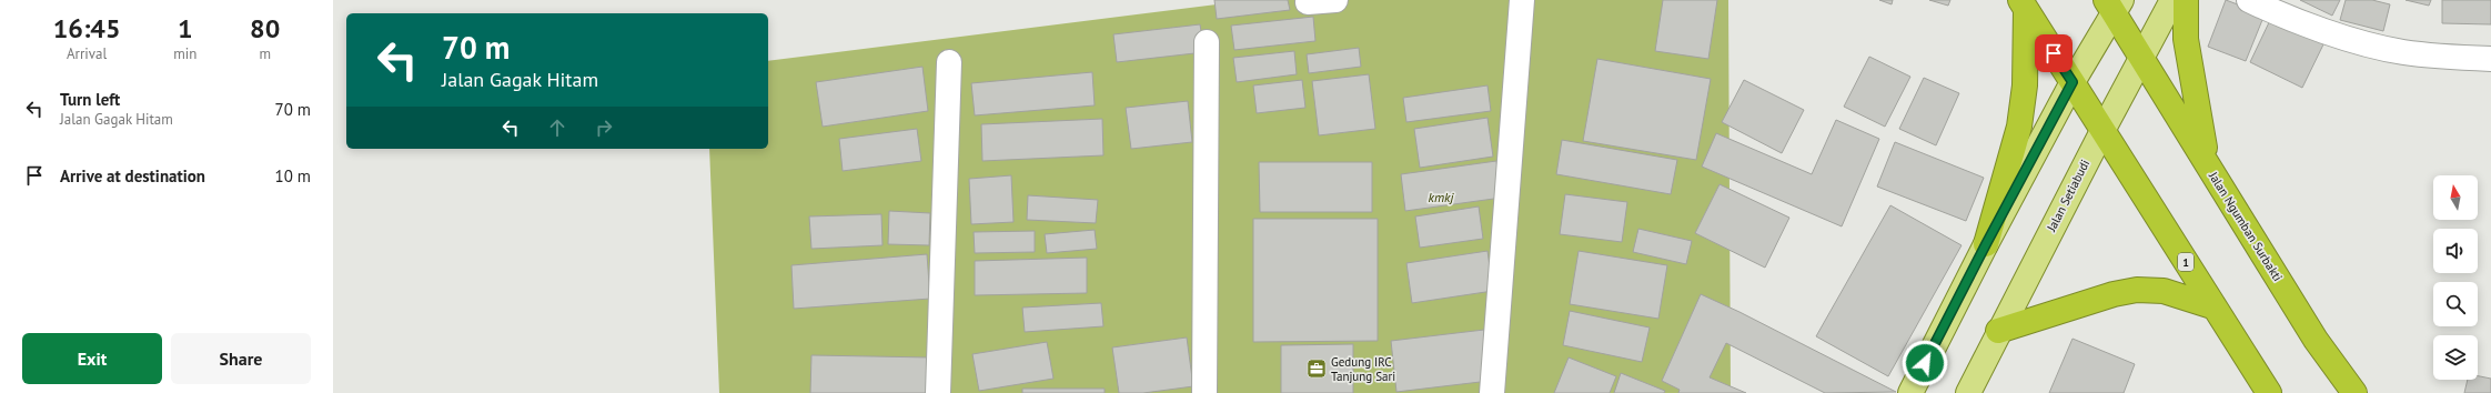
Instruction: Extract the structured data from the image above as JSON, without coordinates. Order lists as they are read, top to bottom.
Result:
{
  "streets": {
    "highway": ["Jalan Ngumban Surbakti", "1"],
    "main road": ["Jalan Setiabudi"]
  },
  "crossings": [
    ["Jalan Setiabudi", "Jalan Ngumban Surbakti"],
    ["Jalan Setiabudi", "1"]
  ],
  "water": ["kmkj"],
  "places": {
    "office": ["Gedung IRC Tanjung Sari"]
  },
  "north": "top",
  "page": {
    "eta": [
      "16:45",
      "Arrival",
      "1",
      "min",
      "80",
      "m"
    ],
    "turn": ["70 m", "Jalan Gagak Hitam"],
    "list": [
      {
        "name": "Turn left",
        "note": "Jalan Gagak Hitam",
        "value": "70 m"
      },
      {
        "name": "Arrive at destination",
        "value": "10 m"
      }
    ],
    "buttons": ["Exit", "Share"]
  }
}
